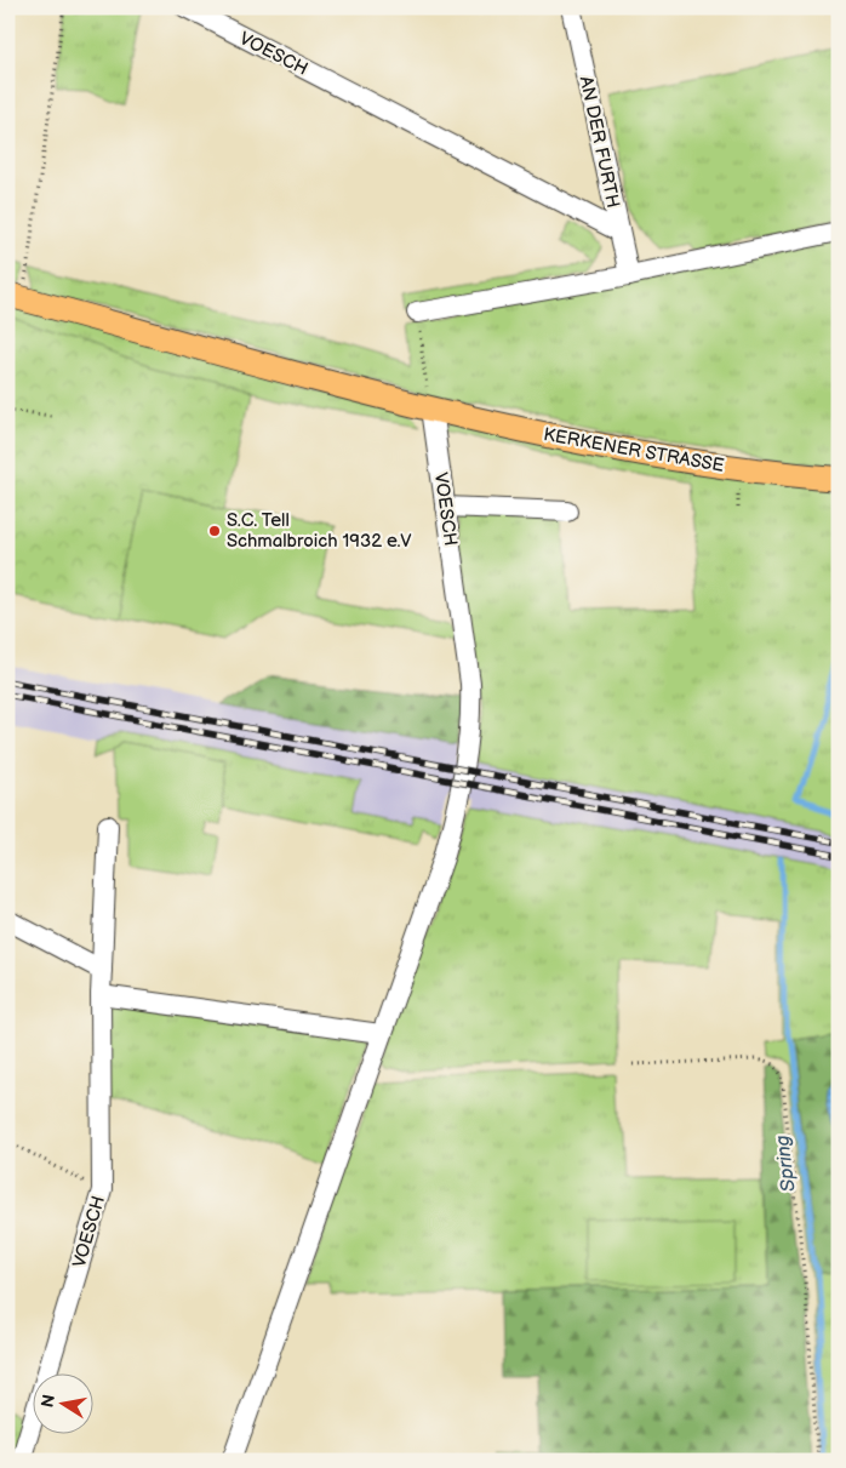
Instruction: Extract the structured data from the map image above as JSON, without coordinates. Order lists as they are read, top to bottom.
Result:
{
  "streets": {
    "main road": ["KERKENER STRASSE"],
    "street": ["VOESCH", "AN DER FURTH"]
  },
  "crossings": [
    ["VOESCH", "AN DER FURTH"],
    ["VOESCH", "KERKENER STRASSE"]
  ],
  "water": ["Spring"],
  "places": ["S.C. Tell Schmalbroich 1932 e.V"],
  "north": "left"
}
